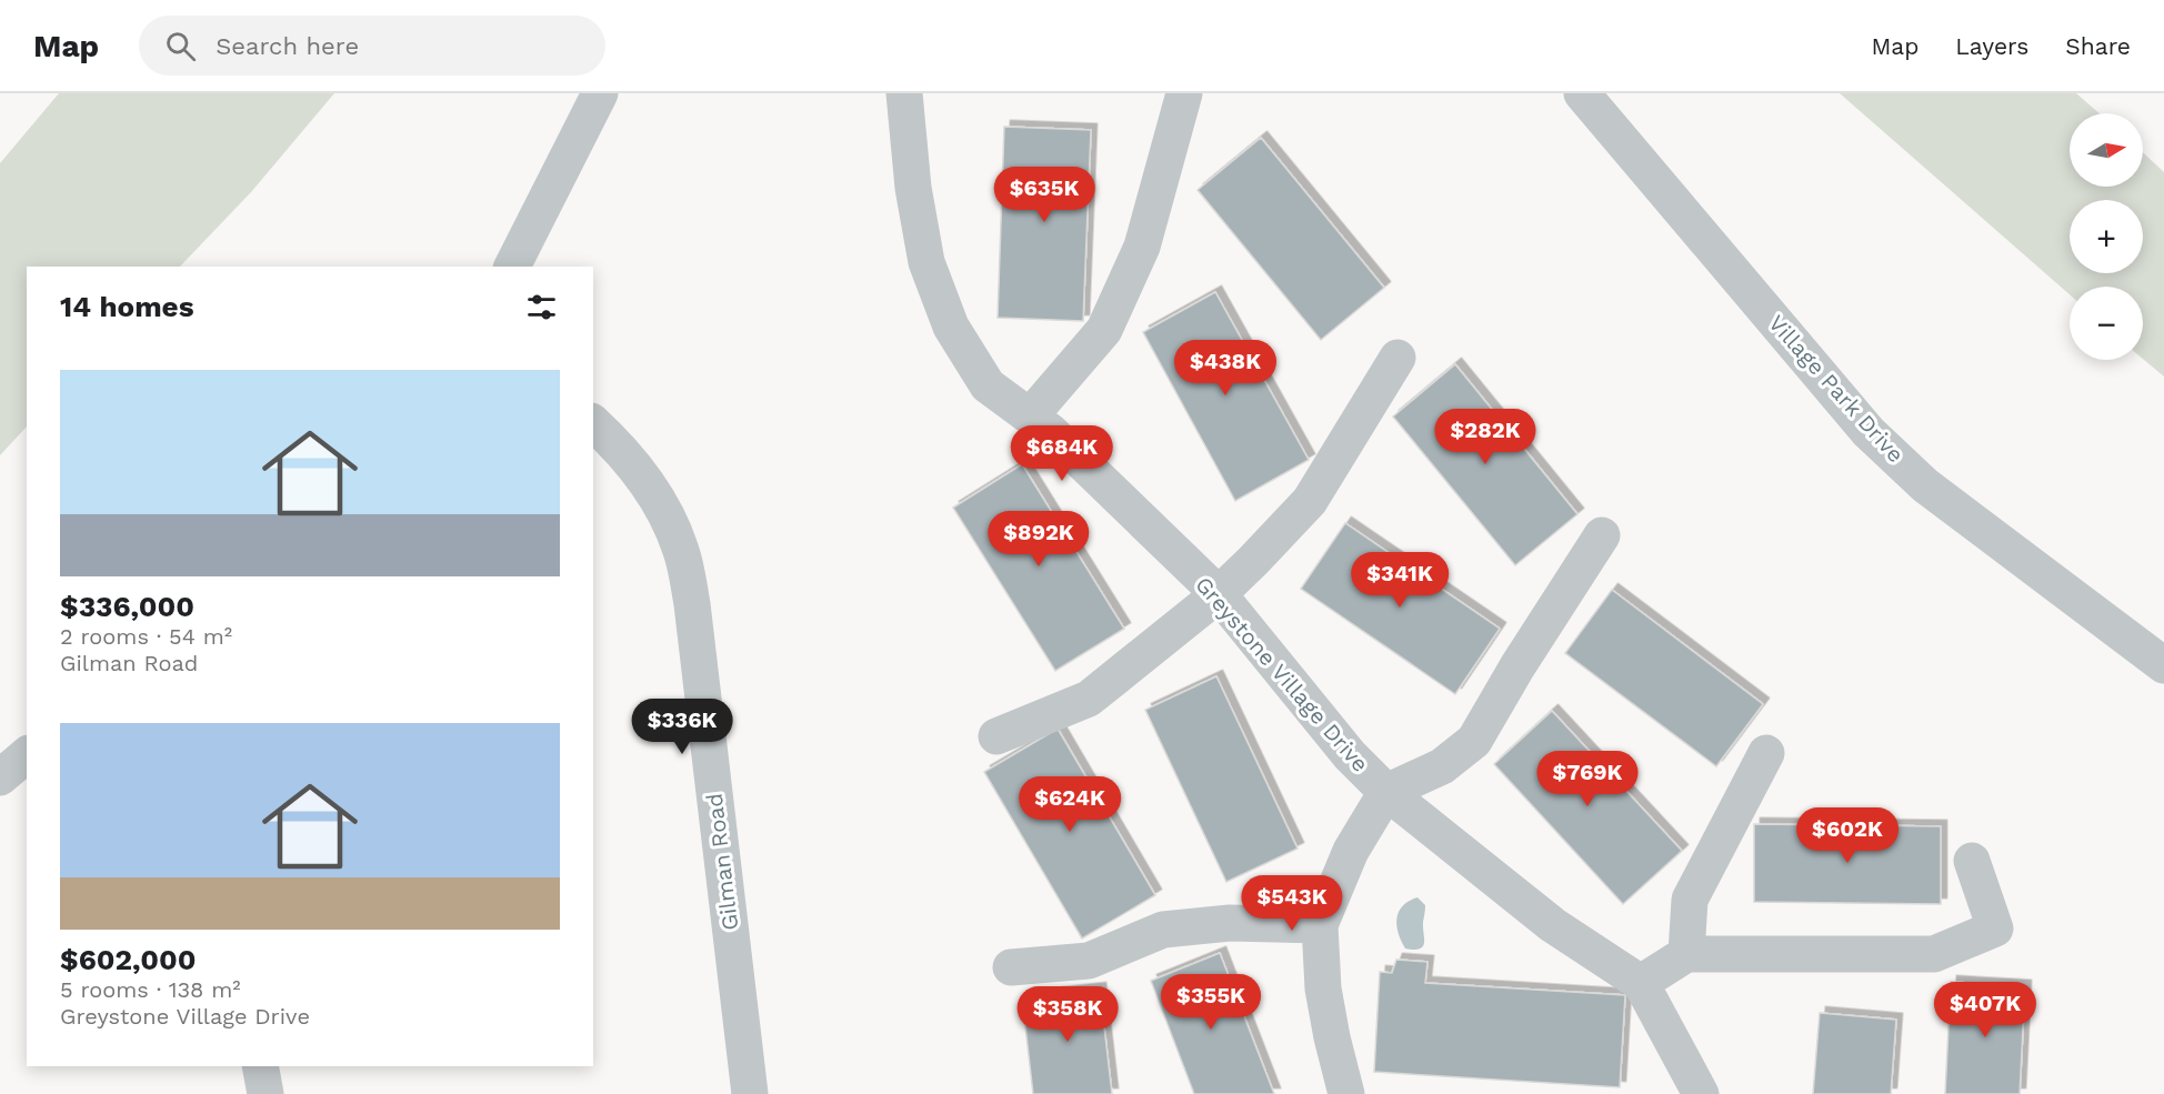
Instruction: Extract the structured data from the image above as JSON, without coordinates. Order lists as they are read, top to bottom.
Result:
{
  "streets": {
    "street": ["Village Park Drive", "Greystone Village Drive", "Gilman Road"]
  },
  "north": "right",
  "page": {
    "header": "Map",
    "search": "Search here",
    "nav": ["Map", "Layers", "Share"],
    "map_buttons": ["+", "−"],
    "price": [
      "$635K",
      "$438K",
      "$282K",
      "$684K",
      "$892K",
      "$341K",
      "$336K",
      "$769K",
      "$624K",
      "$602K",
      "$543K",
      "$355K",
      "$407K",
      "$358K"
    ],
    "heading": "14 homes",
    "list": [
      {
        "name": "$336,000",
        "note": "2 rooms · 54 m² · Gilman Road"
      },
      {
        "name": "$602,000",
        "note": "5 rooms · 138 m² · Greystone Village Drive"
      }
    ]
  }
}
